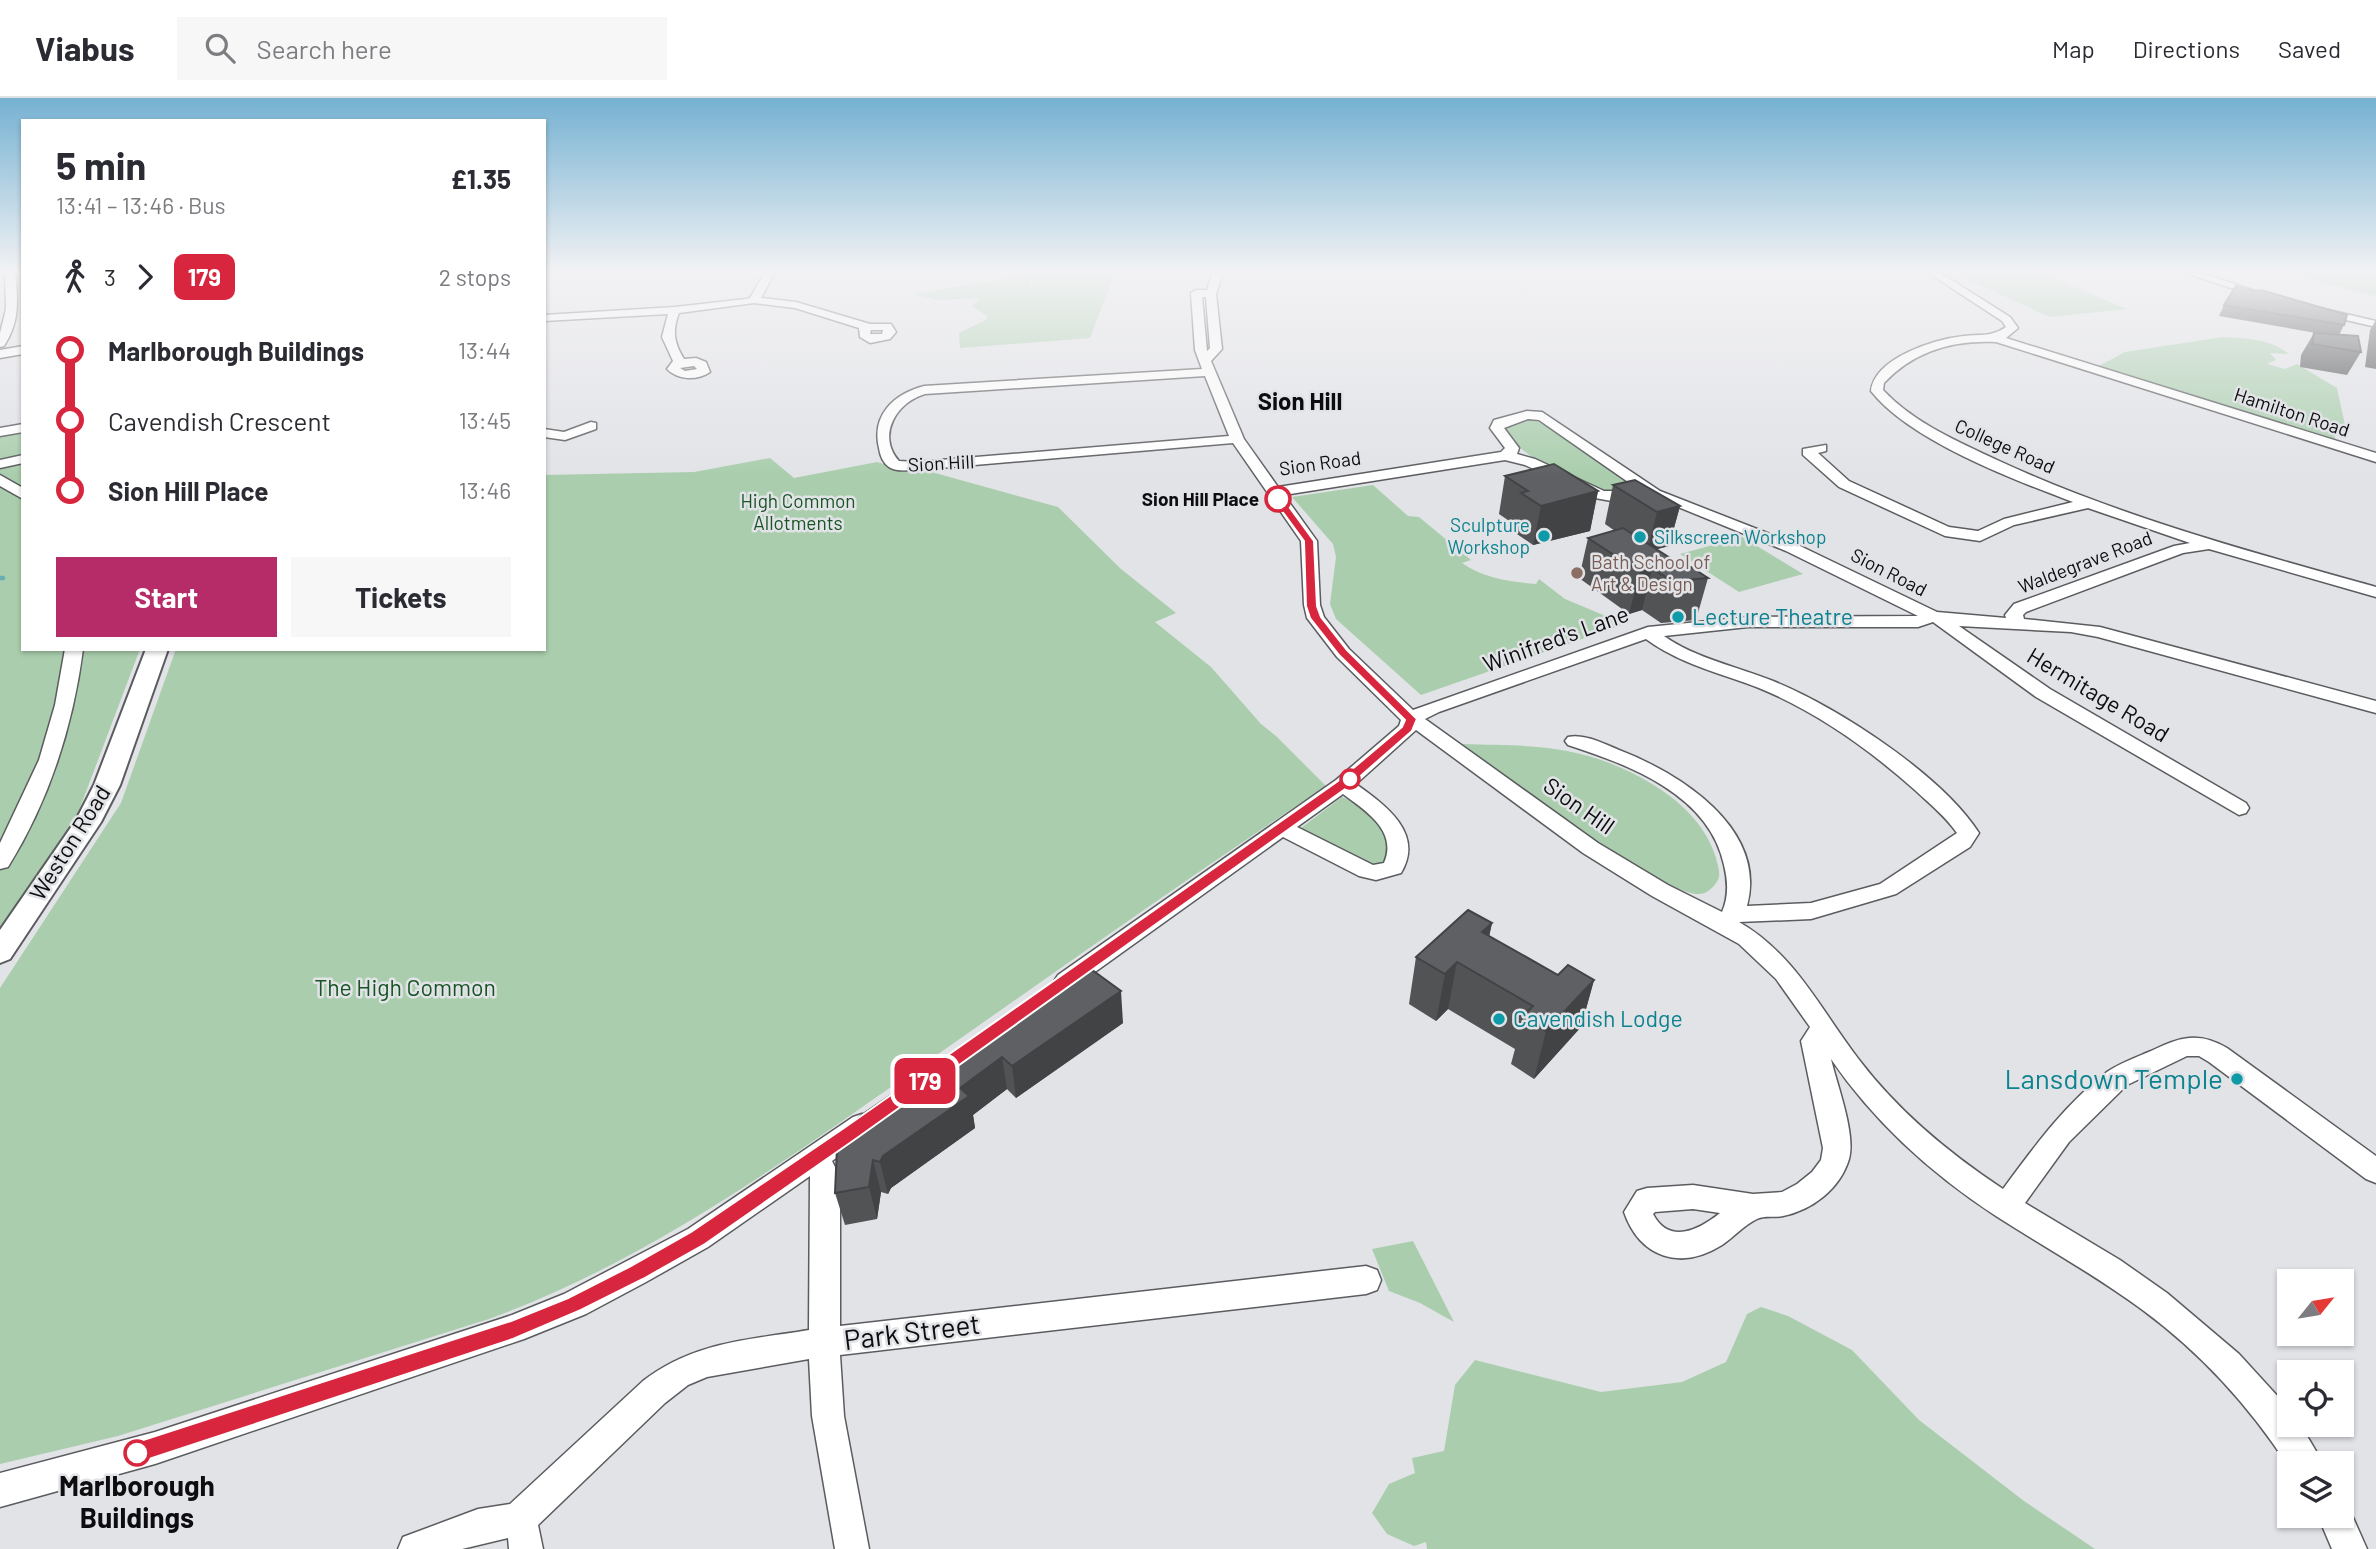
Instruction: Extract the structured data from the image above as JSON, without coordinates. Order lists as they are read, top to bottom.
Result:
{
  "streets": {
    "street": [
      "Hamilton Road",
      "College Road",
      "Sion Hill",
      "Sion Road",
      "Waldegrave Road",
      "Winifred's Lane",
      "Hermitage Road",
      "Weston Road",
      "Park Street"
    ]
  },
  "crossings": [
    ["College Road", "Waldegrave Road"],
    ["Sion Hill", "Sion Road"],
    ["Sion Hill", "Winifred's Lane"],
    ["Sion Road", "Waldegrave Road"],
    ["Sion Road", "Winifred's Lane"],
    ["Sion Road", "Hermitage Road"],
    ["Winifred's Lane", "Hermitage Road"]
  ],
  "districts": ["Sion Hill"],
  "parks": ["High Common Allotments", "The High Common"],
  "places": [
    "Sion Hill Place",
    "Sculpture Workshop",
    "Silkscreen Workshop",
    "Bath School of Art & Design",
    "Lecture Theatre",
    "Cavendish Lodge",
    "Lansdown Temple",
    "Marlborough Buildings"
  ],
  "lines": ["bus line 179"],
  "north": "top right",
  "page": {
    "header": "Viabus",
    "search": "Search here",
    "nav": ["Map", "Directions", "Saved"],
    "on_map": "179",
    "heading": ["5 min", "13:41 – 13:46 · Bus", "£1.35"],
    "legs": ["3", "179", "2 stops"],
    "list": [
      {
        "name": "Marlborough Buildings",
        "value": "13:44"
      },
      {
        "name": "Cavendish Crescent",
        "value": "13:45"
      },
      {
        "name": "Sion Hill Place",
        "value": "13:46"
      }
    ],
    "buttons": ["Start", "Tickets"]
  }
}
